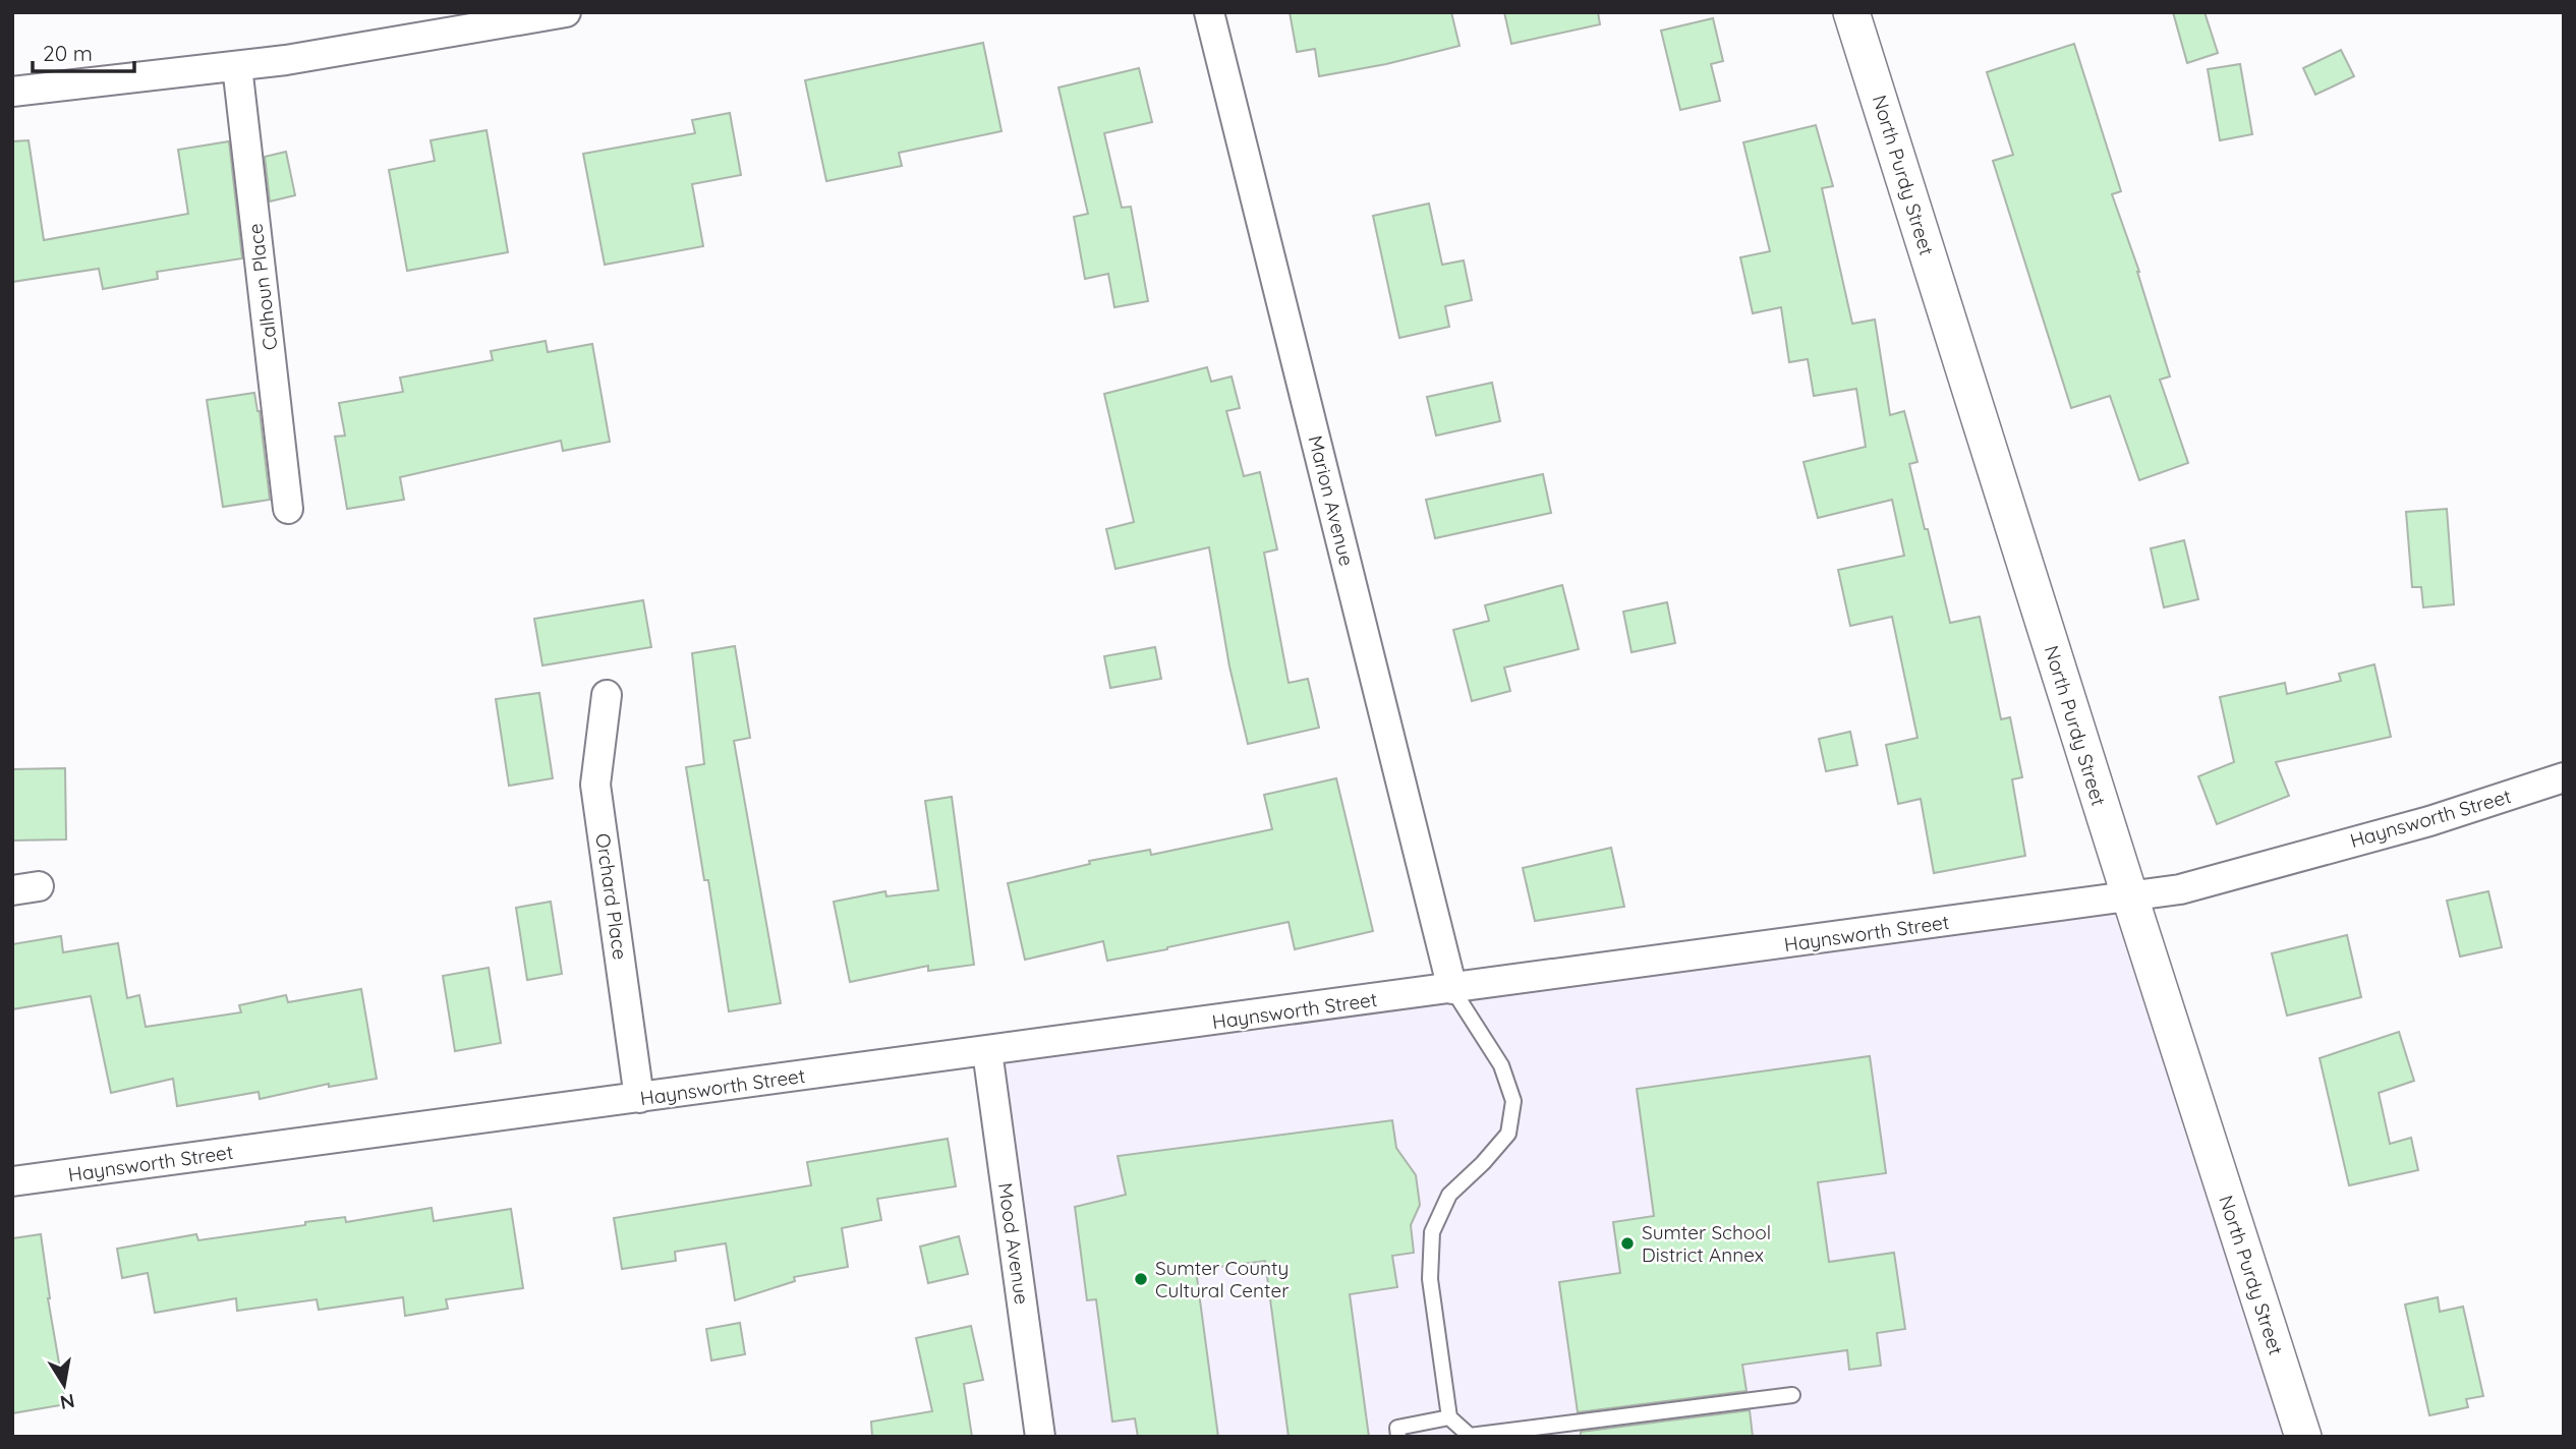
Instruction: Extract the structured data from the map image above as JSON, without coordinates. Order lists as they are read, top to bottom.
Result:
{
  "streets": {
    "street": [
      "North Purdy Street",
      "Calhoun Place",
      "Marion Avenue",
      "Haynsworth Street",
      "Orchard Place",
      "Mood Avenue"
    ]
  },
  "crossings": [
    ["North Purdy Street", "Haynsworth Street"],
    ["Marion Avenue", "Haynsworth Street"],
    ["Haynsworth Street", "Orchard Place"],
    ["Haynsworth Street", "Mood Avenue"]
  ],
  "places": ["Sumter School District Annex", "Sumter County Cultural Center"],
  "scale_bar": "20 m",
  "north": "bottom"
}
